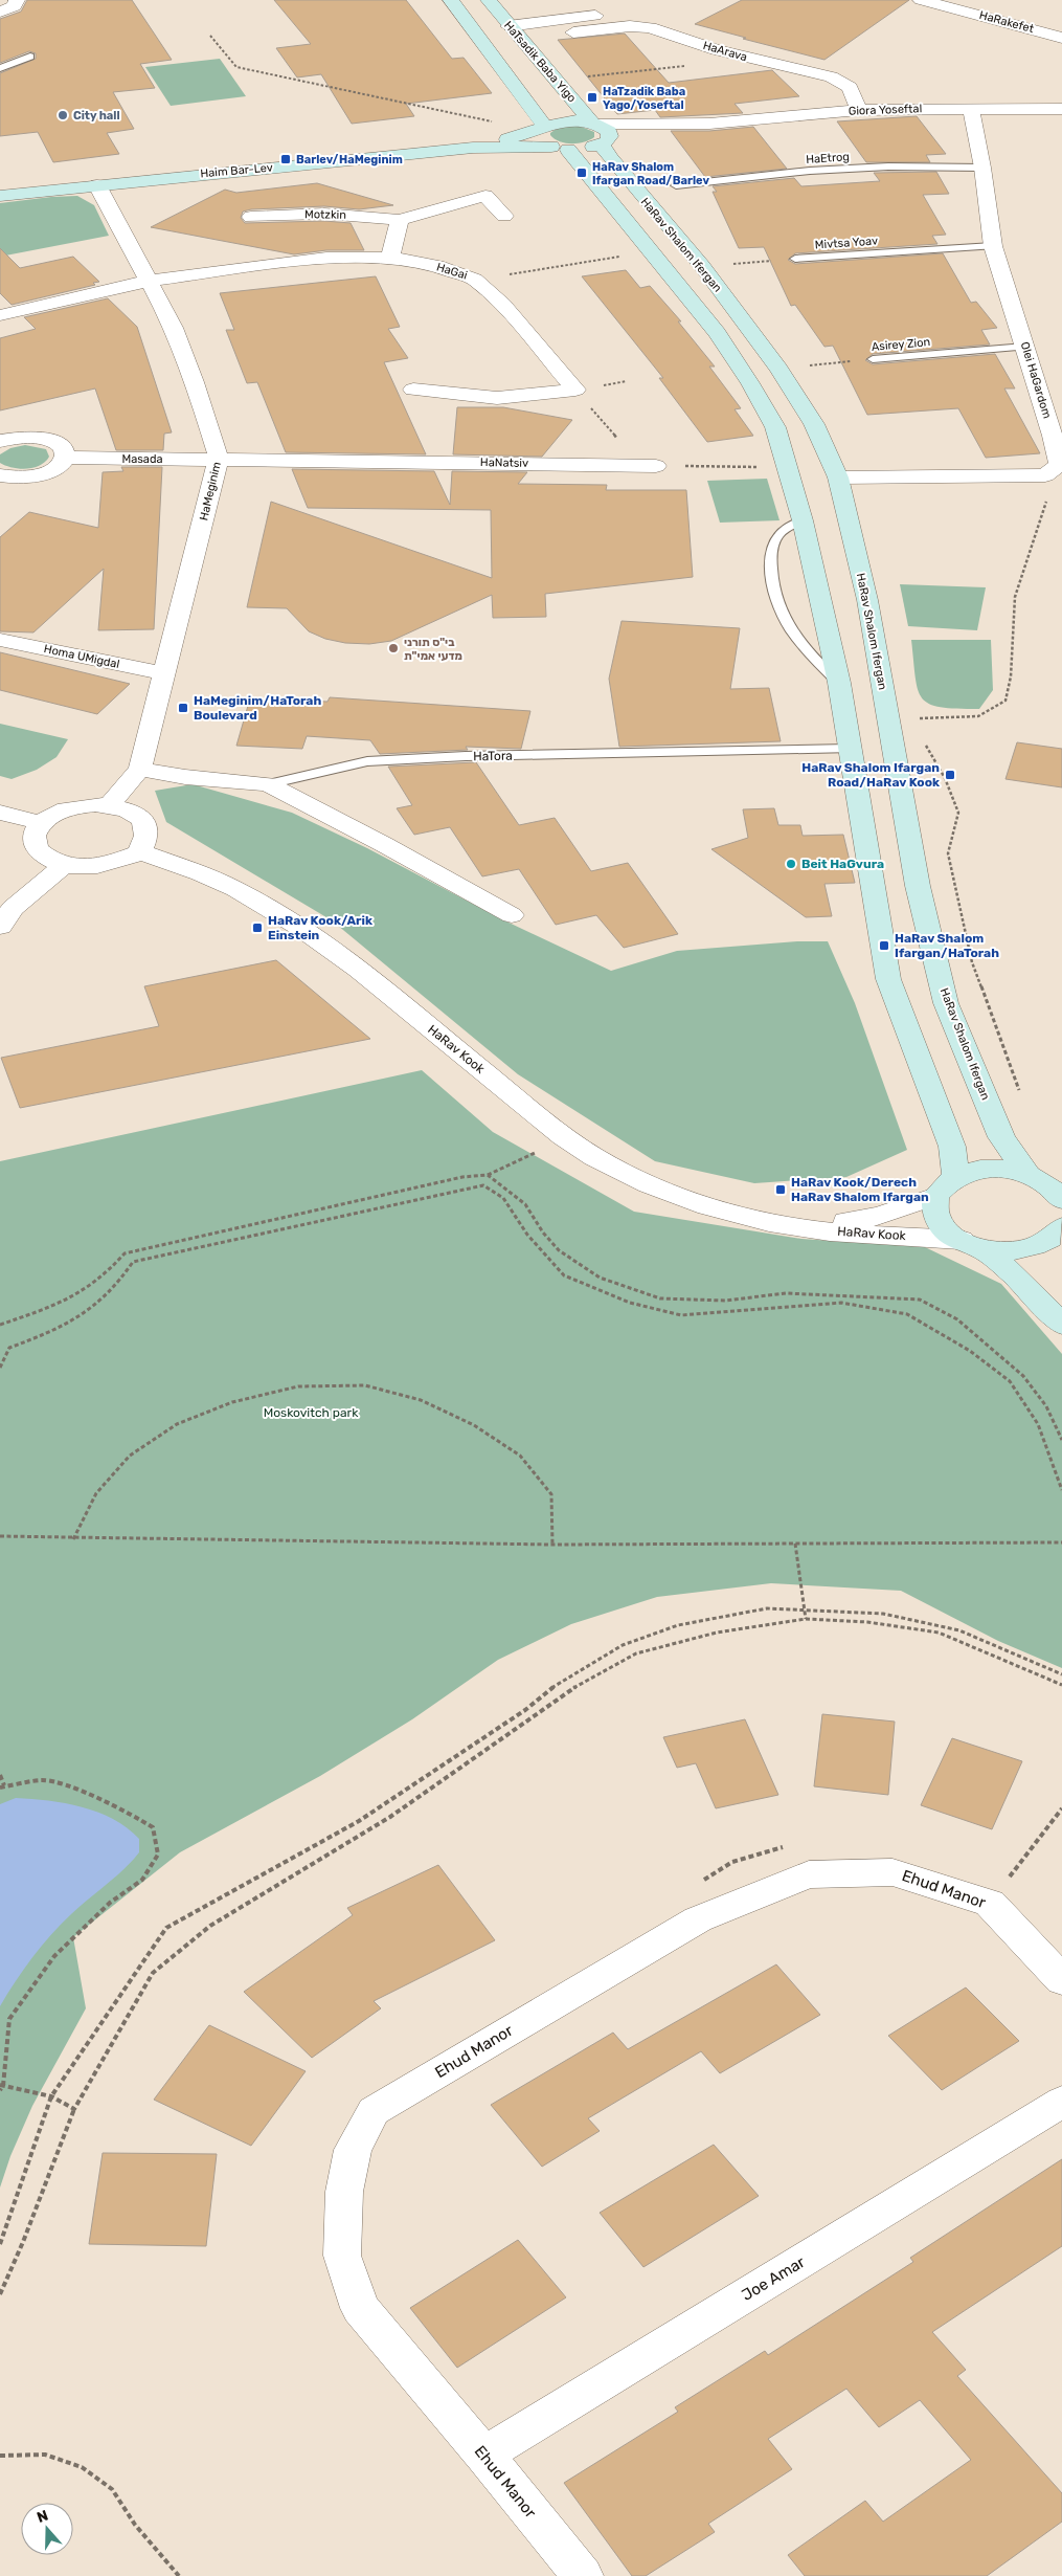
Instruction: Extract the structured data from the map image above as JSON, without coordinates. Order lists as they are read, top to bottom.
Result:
{
  "streets": {
    "main road": ["HaTsadik Baba Yigo", "Haim Bar-Lev", "HaRav Shalom Ifergan"],
    "street": [
      "HaRakefet",
      "HaArava",
      "Giora Yoseftal",
      "Motzkin",
      "HaGai",
      "Olei HaGardom",
      "Masada",
      "HaNatsiv",
      "HaMeginim",
      "Homa UMigdal",
      "HaTora",
      "HaRav Kook",
      "Ehud Manor",
      "Joe Amar"
    ],
    "lane": ["HaEtrog", "Mivtsa Yoav", "Asirey Zion"]
  },
  "crossings": [
    ["HaArava", "Giora Yoseftal"],
    ["HaTsadik Baba Yigo", "Giora Yoseftal"],
    ["HaTsadik Baba Yigo", "Haim Bar-Lev"],
    ["HaTsadik Baba Yigo", "HaRav Shalom Ifergan"],
    ["Giora Yoseftal", "Haim Bar-Lev"],
    ["Giora Yoseftal", "HaRav Shalom Ifergan"],
    ["Giora Yoseftal", "Olei HaGardom"],
    ["HaEtrog", "Olei HaGardom"],
    ["Haim Bar-Lev", "HaRav Shalom Ifergan"],
    ["Haim Bar-Lev", "HaMeginim"],
    ["Mivtsa Yoav", "Olei HaGardom"],
    ["HaRav Shalom Ifergan", "Asirey Zion"],
    ["HaGai", "HaMeginim"],
    ["Asirey Zion", "Olei HaGardom"],
    ["Masada", "HaNatsiv"],
    ["Masada", "HaMeginim"],
    ["HaNatsiv", "HaMeginim"],
    ["HaMeginim", "Homa UMigdal"],
    ["HaMeginim", "HaTora"],
    ["Ehud Manor", "Joe Amar"]
  ],
  "parks": ["Moskovitch park"],
  "places": {
    "transit": [
      "HaTzadik Baba Yago/Yoseftal",
      "Barlev/HaMeginim",
      "HaRav Shalom Ifargan Road/Barlev",
      "HaMeginim/HaTorah Boulevard",
      "HaRav Shalom Ifargan Road/HaRav Kook",
      "HaRav Kook/Arik Einstein",
      "HaRav Shalom Ifargan/HaTorah",
      "HaRav Kook/Derech HaRav Shalom Ifargan"
    ],
    "other": ["City hall", "בי\"ס תורני מדעי אמי\"ת", "Beit HaGvura"]
  },
  "north": "top"
}
